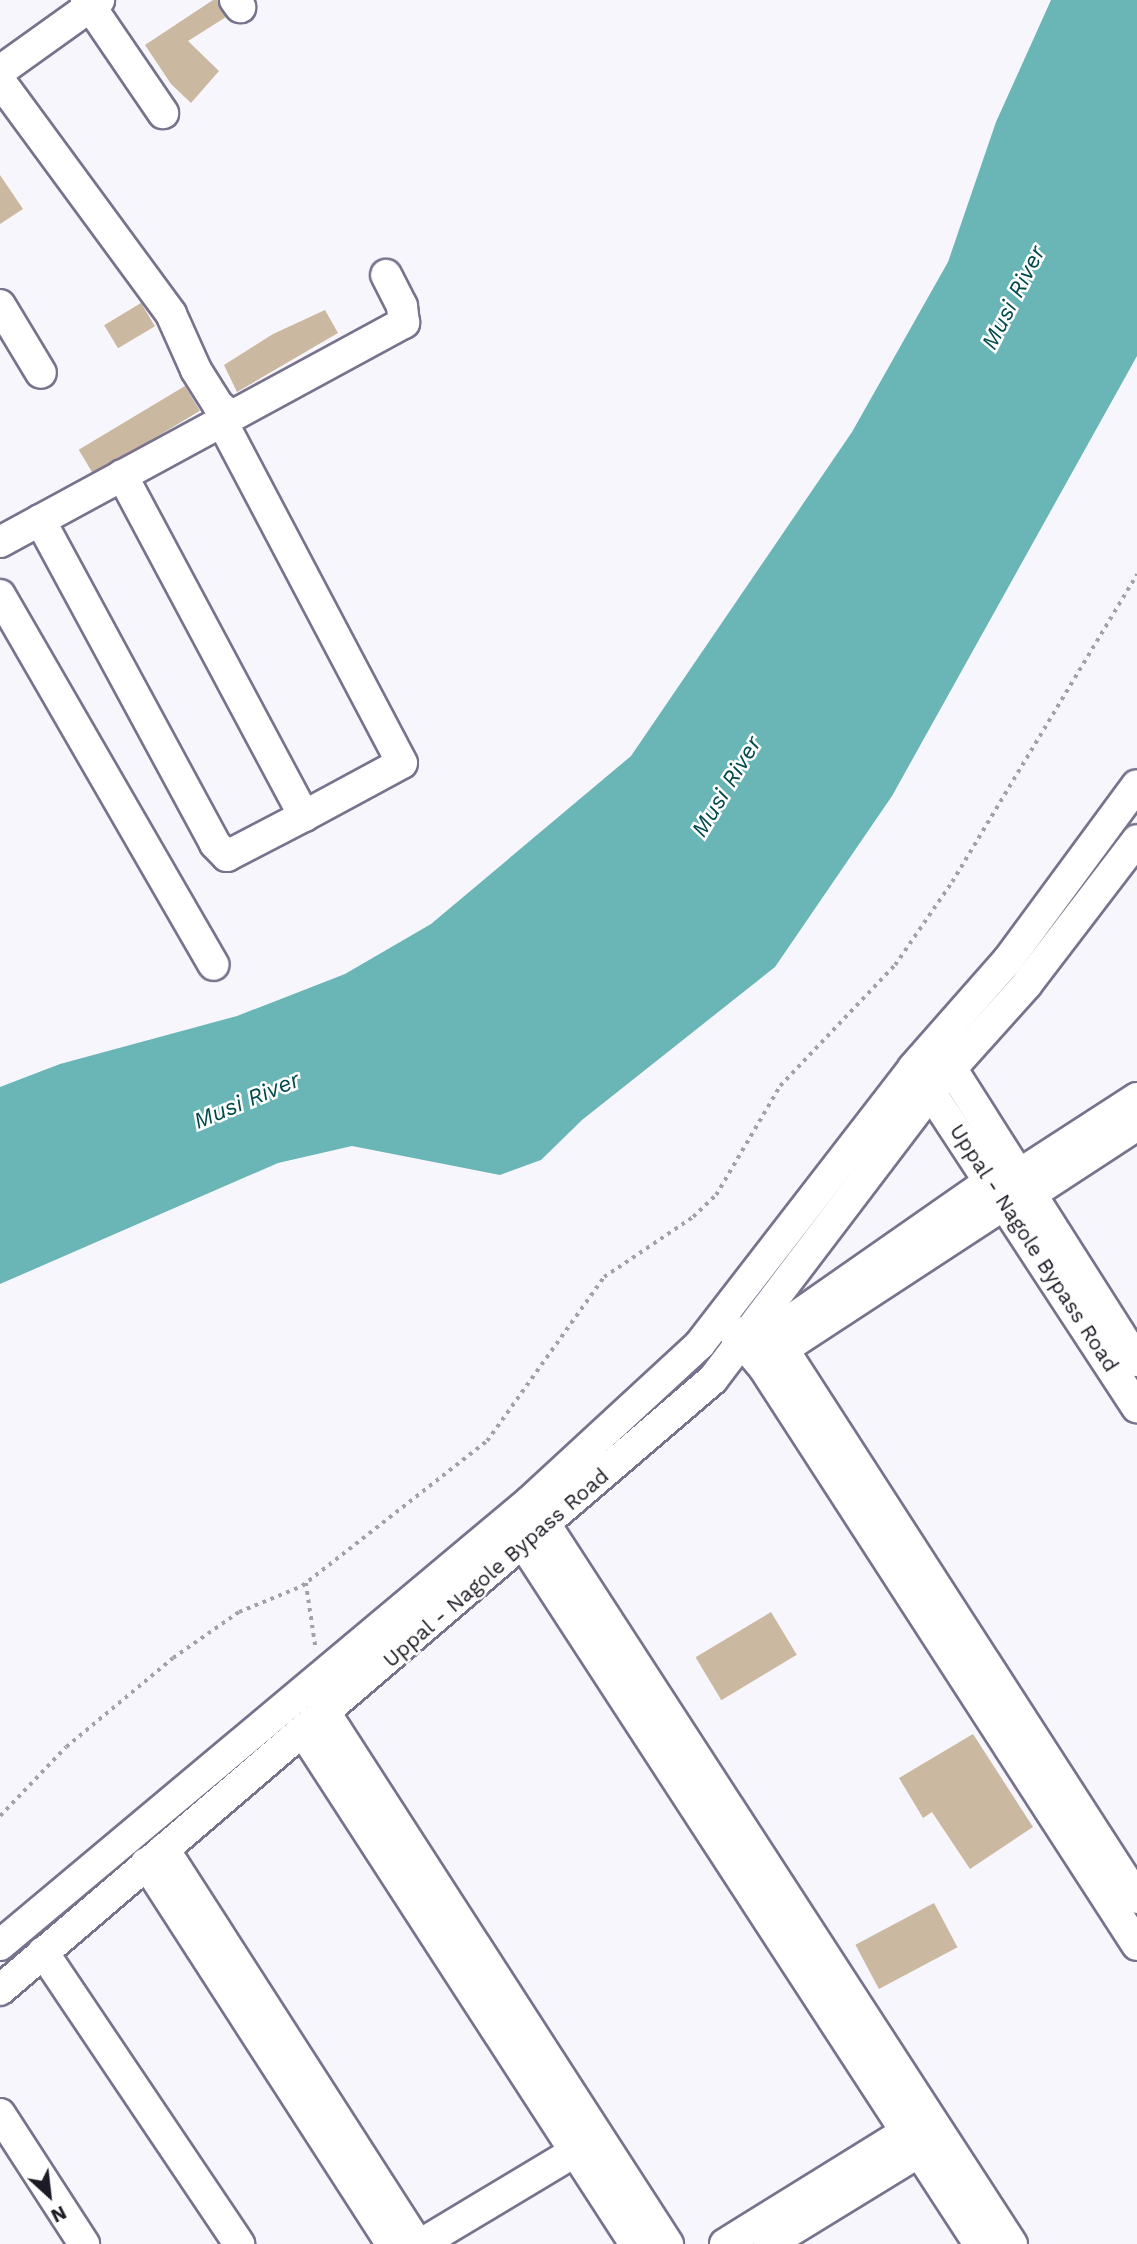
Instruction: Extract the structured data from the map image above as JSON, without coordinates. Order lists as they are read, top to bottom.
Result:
{
  "streets": {
    "street": ["Uppal - Nagole Bypass Road"]
  },
  "water": ["Musi River"],
  "north": "bottom right"
}
